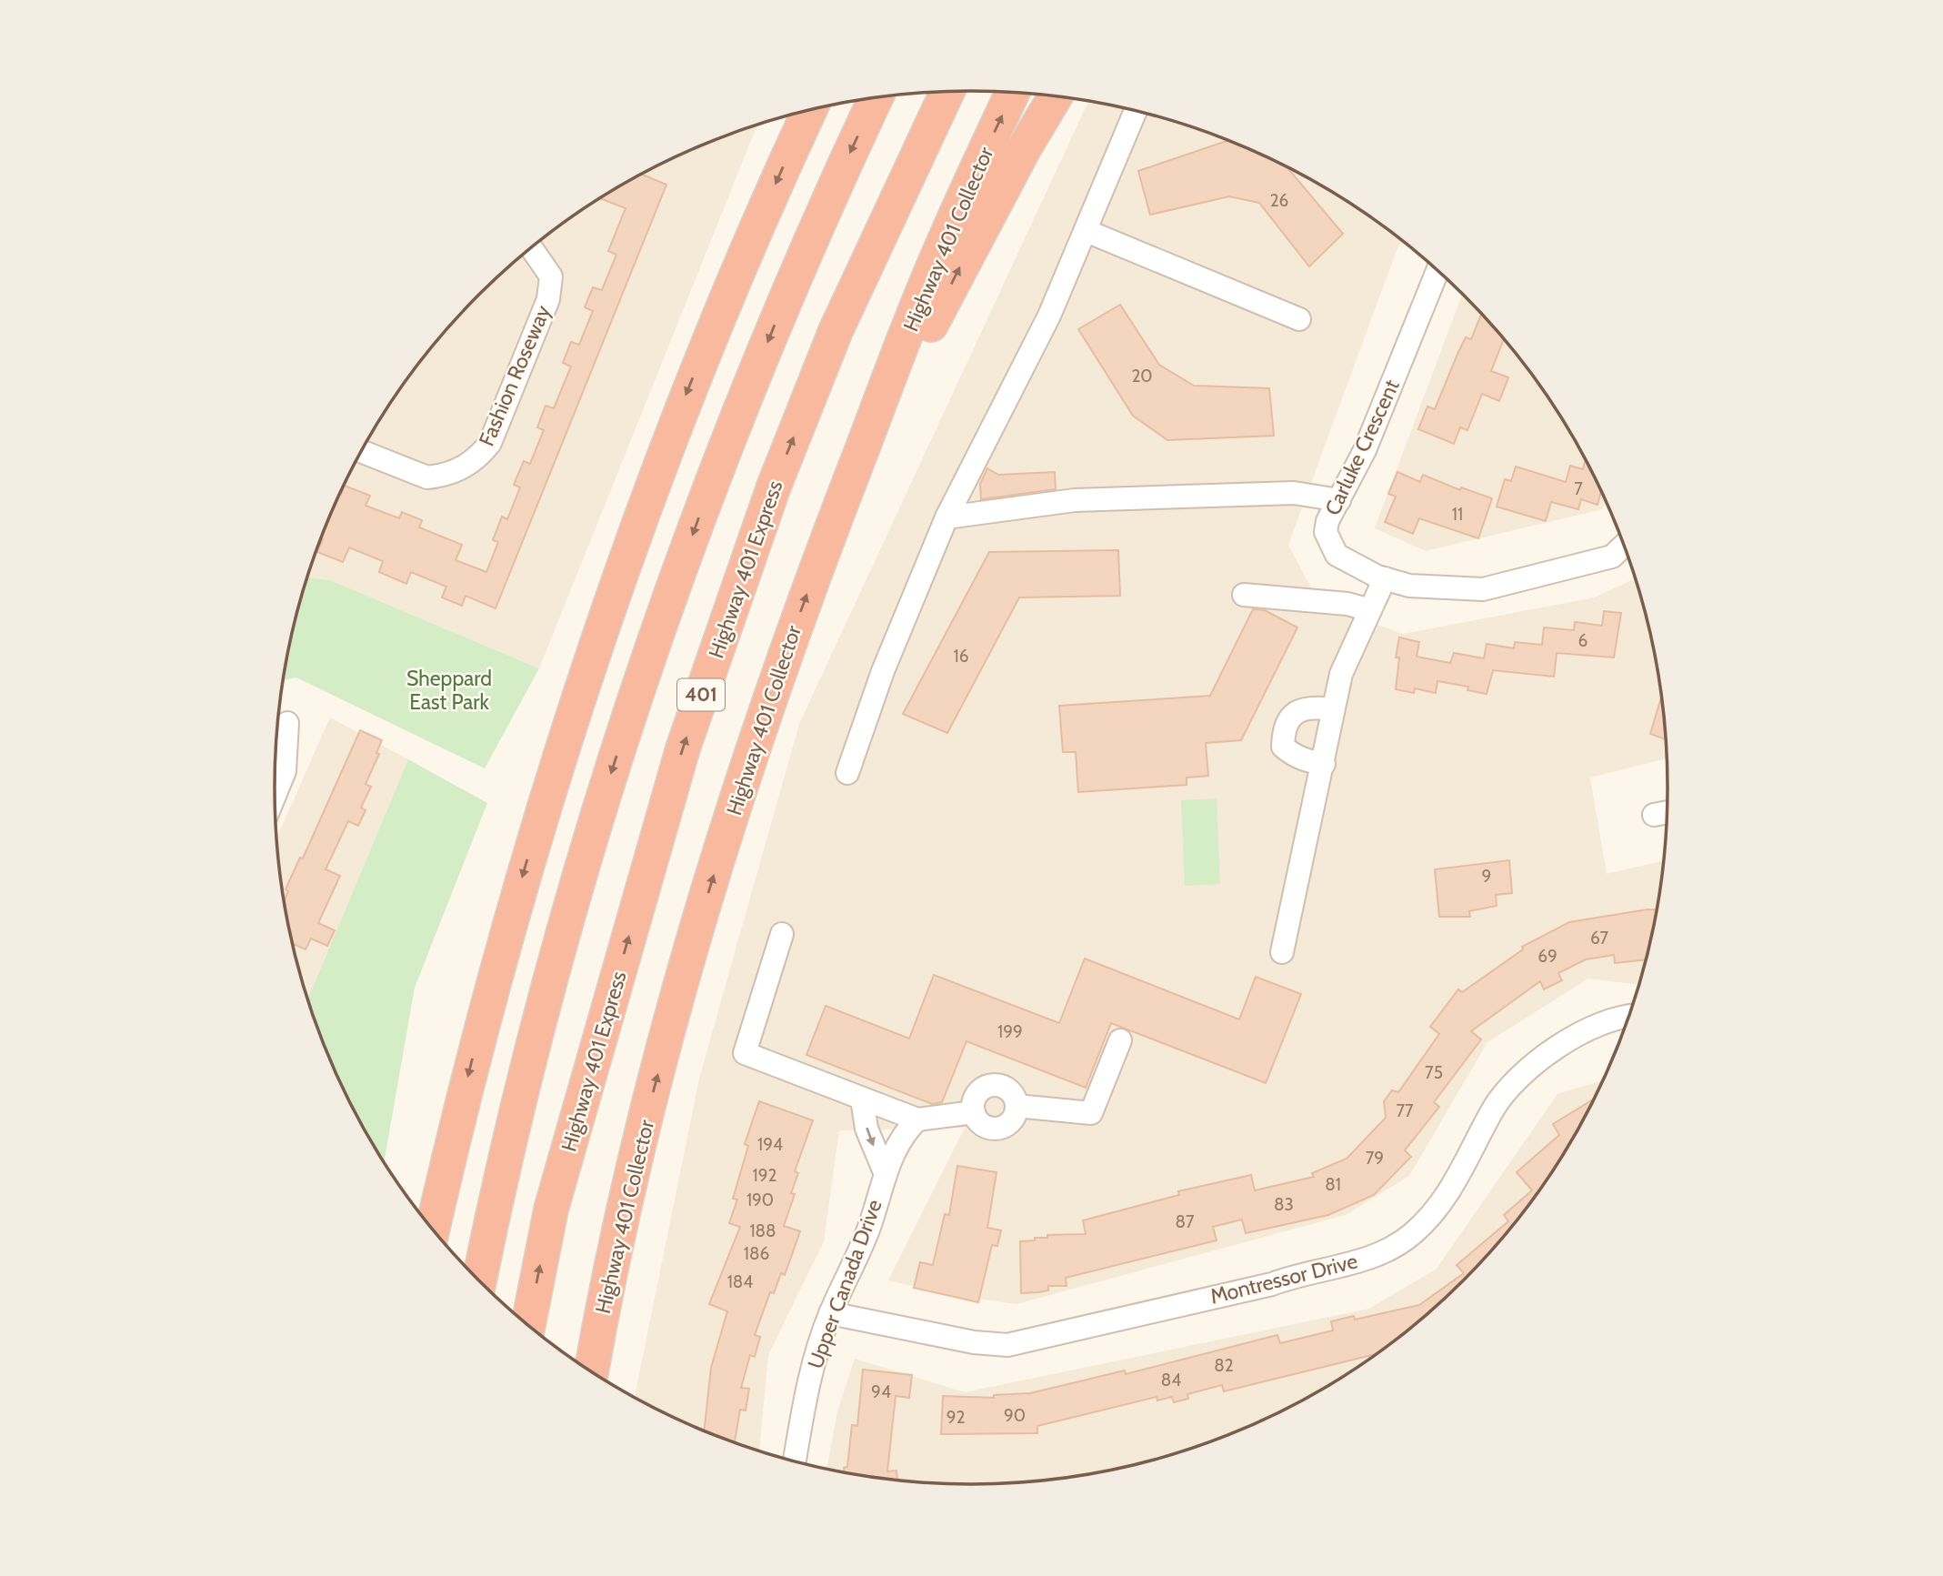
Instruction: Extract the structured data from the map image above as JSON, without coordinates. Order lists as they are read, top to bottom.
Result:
{
  "streets": {
    "highway": ["Highway 401 Collector", "Highway 401 Express", "401"],
    "street": [
      "Fashion Roseway",
      "Carluke Crescent",
      "Montressor Drive",
      "Upper Canada Drive"
    ]
  },
  "crossings": [
    ["Montressor Drive", "Upper Canada Drive"]
  ],
  "parks": ["Sheppard East Park"],
  "house_numbers": [
    "26",
    "20",
    "7",
    "11",
    "6",
    "16",
    "9",
    "67",
    "69",
    "199",
    "75",
    "77",
    "194",
    "79",
    "192",
    "81",
    "190",
    "83",
    "87",
    "188",
    "186",
    "184",
    "82",
    "84",
    "94",
    "90",
    "92"
  ]
}
